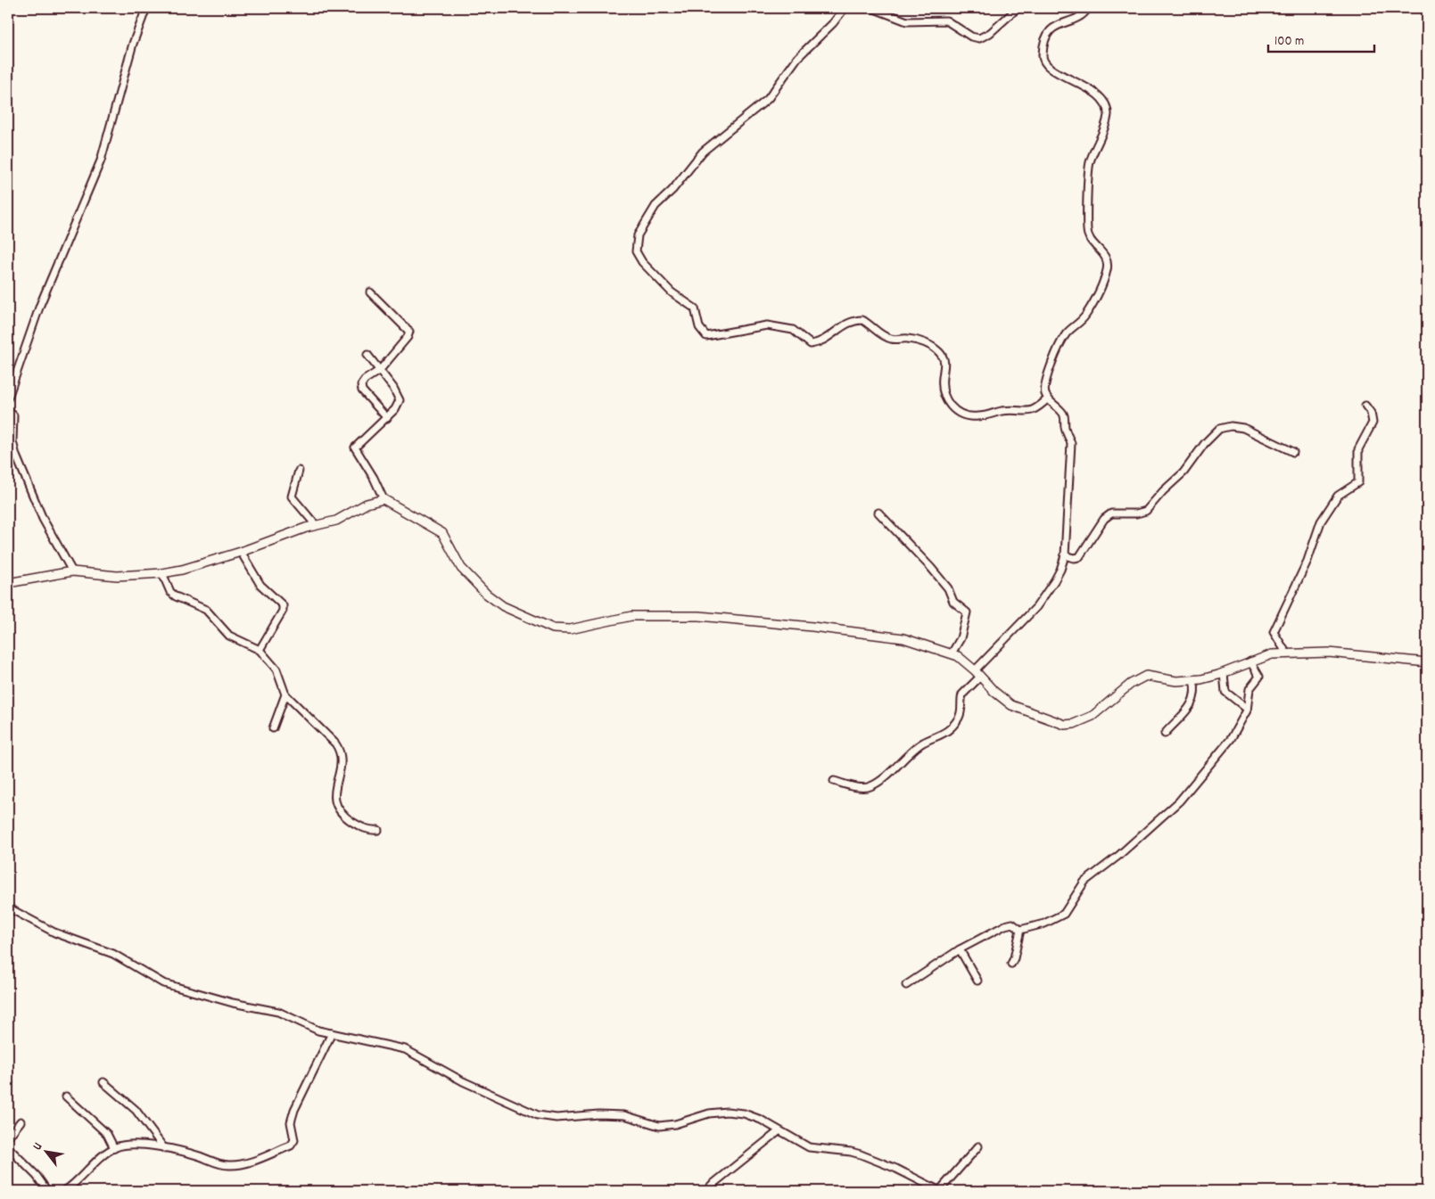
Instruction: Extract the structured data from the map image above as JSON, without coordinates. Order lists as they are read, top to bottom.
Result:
{
  "scale_bar": "100 m",
  "north": "top left"
}
